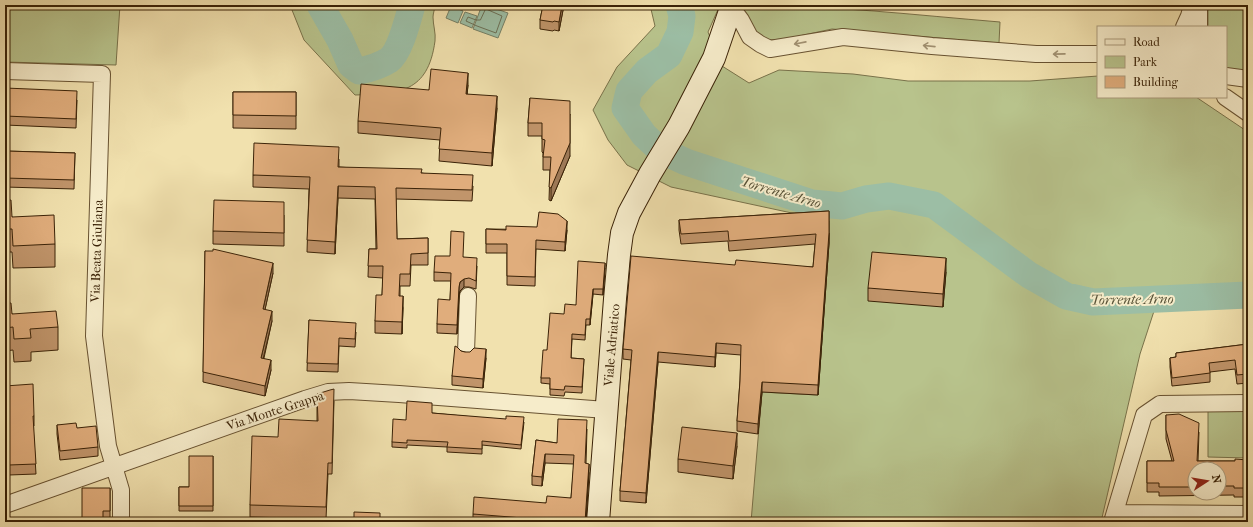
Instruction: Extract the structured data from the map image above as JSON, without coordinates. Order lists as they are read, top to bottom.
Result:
{
  "streets": {
    "street": ["Via Beata Giuliana", "Viale Adriatico", "Via Monte Grappa"]
  },
  "crossings": [
    ["Via Beata Giuliana", "Via Monte Grappa"],
    ["Viale Adriatico", "Via Monte Grappa"]
  ],
  "water": ["Torrente Arno"],
  "legend": ["Road", "Park", "Building"],
  "north": "right"
}
